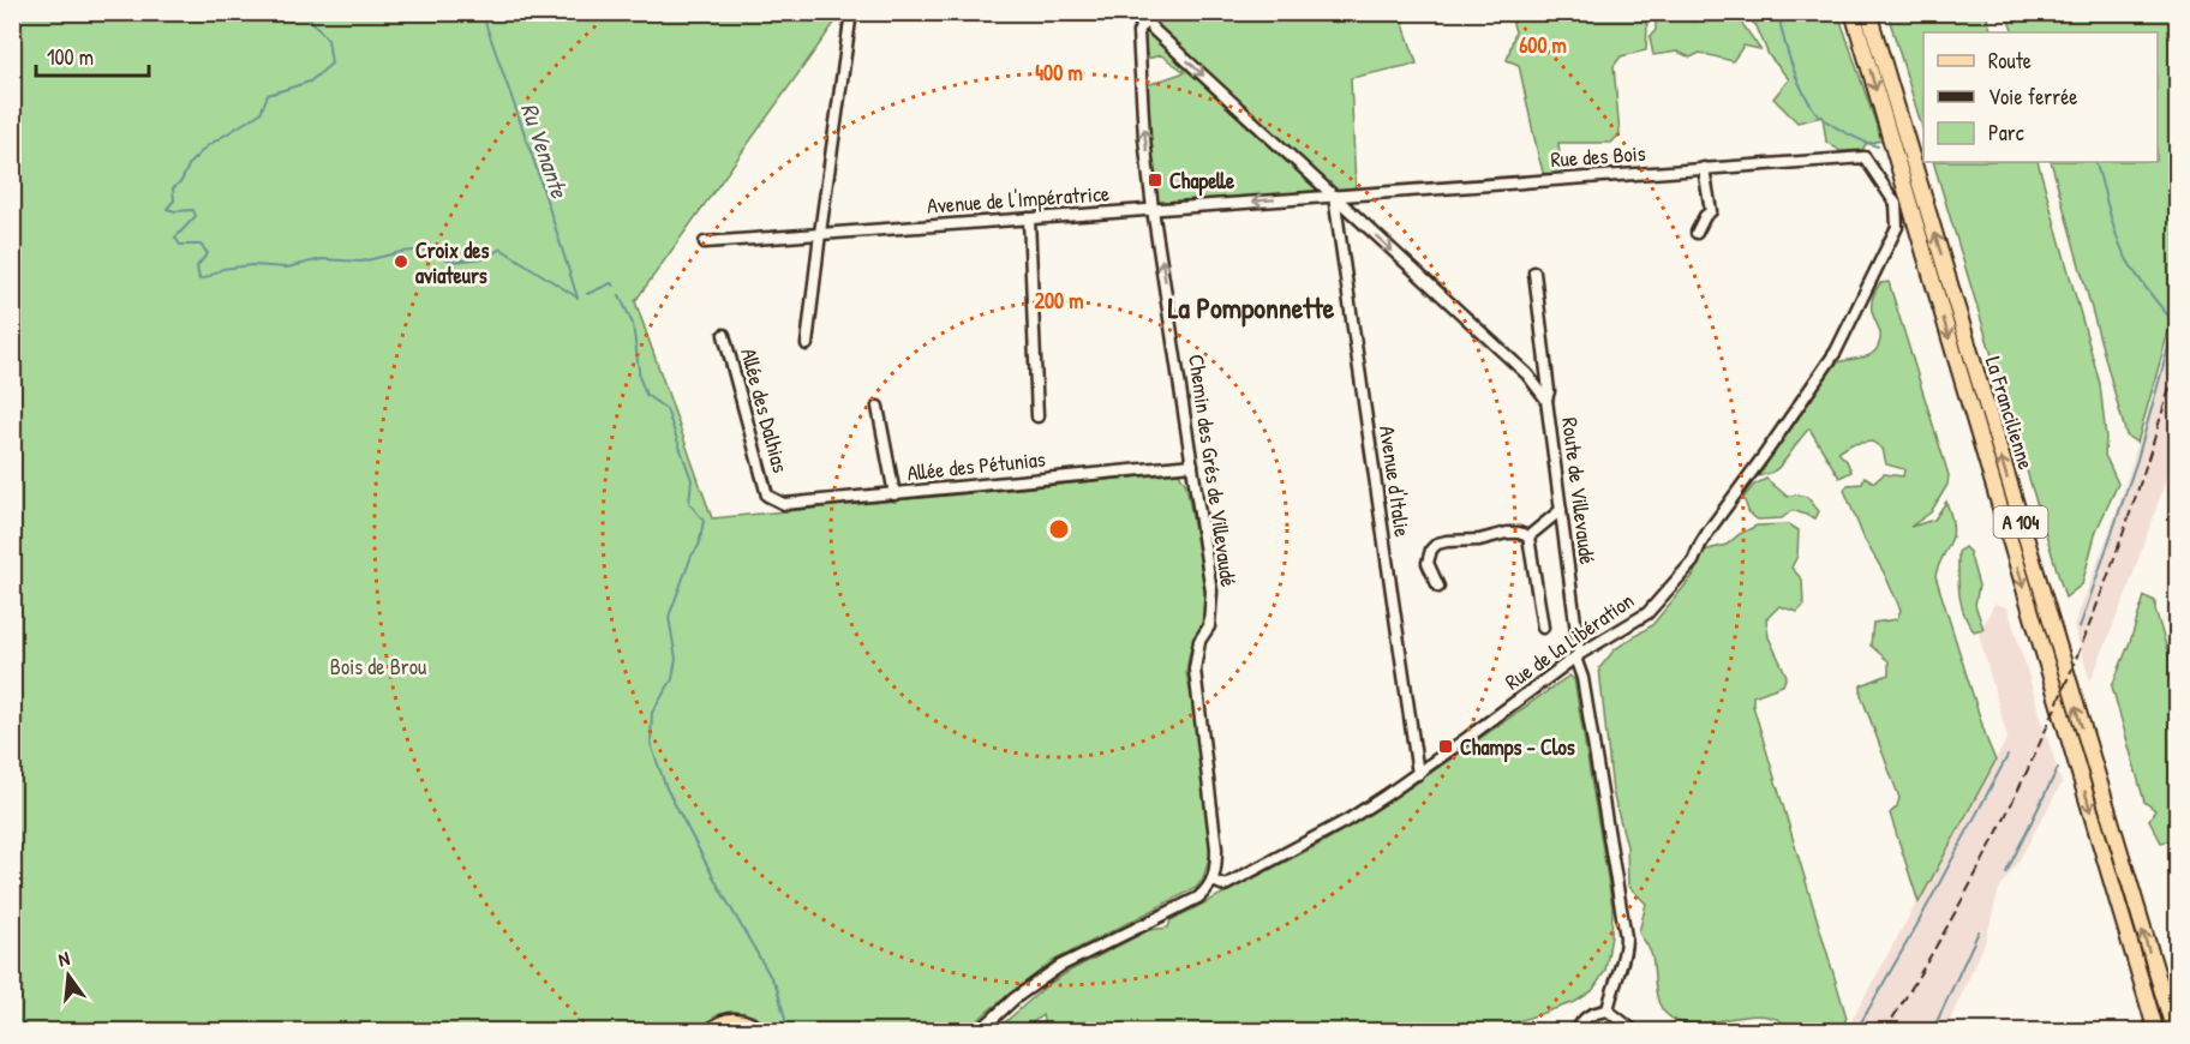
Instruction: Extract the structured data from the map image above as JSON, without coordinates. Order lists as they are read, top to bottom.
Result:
{
  "streets": {
    "highway": ["La Francilienne", "A 104"],
    "street": [
      "Rue des Bois",
      "Avenue de l'Impératrice",
      "Allée des Dalhias",
      "Allée des Pétunias",
      "Chemin des Grés de Villevaudé",
      "Avenue d'Italie",
      "Route de Villevaudé",
      "Rue de la Libération"
    ]
  },
  "crossings": [
    ["Rue des Bois", "Avenue de l'Impératrice"],
    ["Rue des Bois", "Avenue d'Italie"],
    ["Rue des Bois", "Route de Villevaudé"],
    ["Rue des Bois", "Rue de la Libération"],
    ["Avenue de l'Impératrice", "Chemin des Grés de Villevaudé"],
    ["Avenue de l'Impératrice", "Avenue d'Italie"],
    ["Avenue de l'Impératrice", "Route de Villevaudé"],
    ["Allée des Dalhias", "Allée des Pétunias"],
    ["Allée des Pétunias", "Chemin des Grés de Villevaudé"],
    ["Chemin des Grés de Villevaudé", "Route de Villevaudé"],
    ["Chemin des Grés de Villevaudé", "Rue de la Libération"],
    ["Avenue d'Italie", "Route de Villevaudé"],
    ["Avenue d'Italie", "Rue de la Libération"],
    ["Route de Villevaudé", "Rue de la Libération"]
  ],
  "one_way": ["Chemin des Grés de Villevaudé", "Route de Villevaudé"],
  "districts": ["La Pomponnette"],
  "water": ["Ru Venante"],
  "parks": ["Bois de Brou"],
  "places": {
    "transit": ["Chapelle", "Champs - Clos"],
    "other": ["Croix des aviateurs"]
  },
  "legend": ["Route", "Voie ferrée", "Parc"],
  "scale_bar": "100 m",
  "north": "top",
  "rings": ["600 m", "400 m", "200 m"]
}
